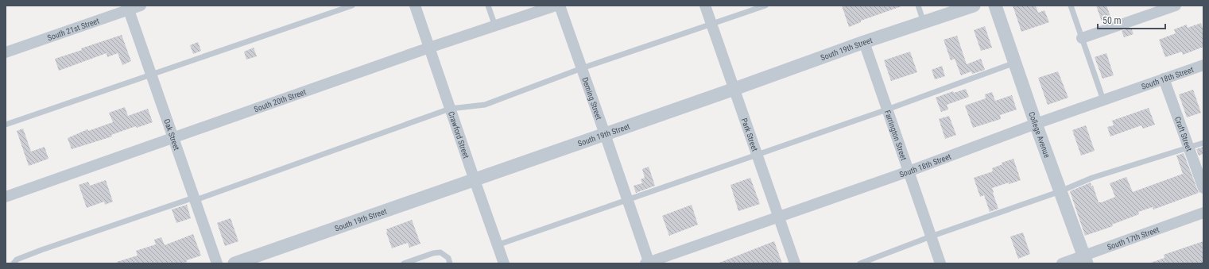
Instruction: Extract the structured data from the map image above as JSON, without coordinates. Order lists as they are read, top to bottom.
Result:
{
  "streets": {
    "street": [
      "South 21st Street",
      "South 19th Street",
      "South 18th Street",
      "Deming Street",
      "South 20th Street",
      "Cruft Street",
      "Oak Street",
      "Park Street",
      "Crawford Street",
      "Farrington Street",
      "College Avenue",
      "South 17th Street"
    ]
  },
  "crossings": [
    ["South 21st Street", "Oak Street"],
    ["South 19th Street", "Deming Street"],
    ["South 19th Street", "Park Street"],
    ["South 19th Street", "Crawford Street"],
    ["South 19th Street", "Farrington Street"],
    ["South 18th Street", "Deming Street"],
    ["South 18th Street", "Cruft Street"],
    ["South 18th Street", "Park Street"],
    ["South 18th Street", "Farrington Street"],
    ["South 18th Street", "College Avenue"],
    ["South 20th Street", "Oak Street"],
    ["South 20th Street", "Crawford Street"],
    ["College Avenue", "South 17th Street"]
  ],
  "scale_bar": "50 m"
}
